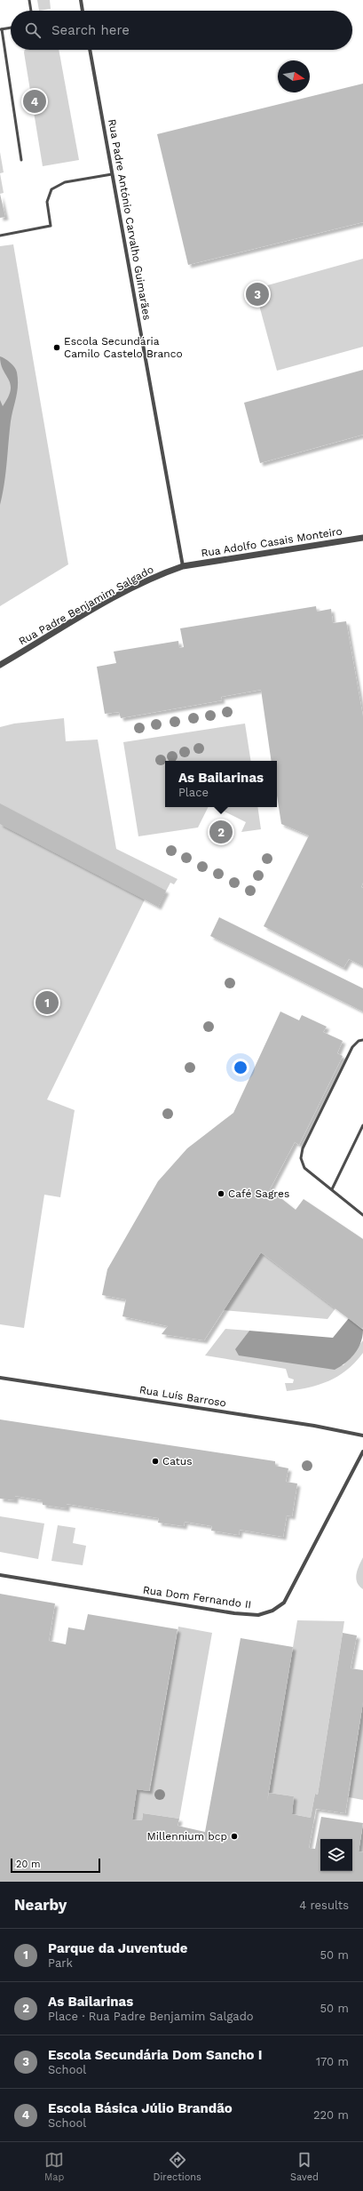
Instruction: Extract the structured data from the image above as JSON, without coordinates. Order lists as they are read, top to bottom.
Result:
{
  "streets": {
    "street": [
      "Rua Padre António Carvalho Guimarães",
      "Rua Adolfo Casais Monteiro",
      "Rua Padre Benjamim Salgado",
      "Rua Luís Barroso",
      "Rua Dom Fernando II"
    ]
  },
  "crossings": [
    ["Rua Padre António Carvalho Guimarães", "Rua Adolfo Casais Monteiro"],
    ["Rua Padre António Carvalho Guimarães", "Rua Padre Benjamim Salgado"],
    ["Rua Adolfo Casais Monteiro", "Rua Padre Benjamim Salgado"]
  ],
  "places": [
    "Escola Secundária Camilo Castelo Branco",
    "Café Sagres",
    "Catus",
    "Millennium bcp"
  ],
  "scale_bar": "20 m",
  "north": "right",
  "page": {
    "search": "Search here",
    "pins": [
      "4",
      "3",
      "2",
      "1"
    ],
    "popup": ["As Bailarinas", "Place"],
    "scale": "20 m",
    "heading": ["Nearby", "4 results"],
    "list": [
      {
        "mark": "1",
        "name": "Parque da Juventude",
        "note": "Park",
        "value": "50 m"
      },
      {
        "mark": "2",
        "name": "As Bailarinas",
        "note": "Place · Rua Padre Benjamim Salgado",
        "value": "50 m"
      },
      {
        "mark": "3",
        "name": "Escola Secundária Dom Sancho I",
        "note": "School",
        "value": "170 m"
      },
      {
        "mark": "4",
        "name": "Escola Básica Júlio Brandão",
        "note": "School",
        "value": "220 m"
      }
    ],
    "nav": ["Map", "Directions", "Saved"]
  }
}
